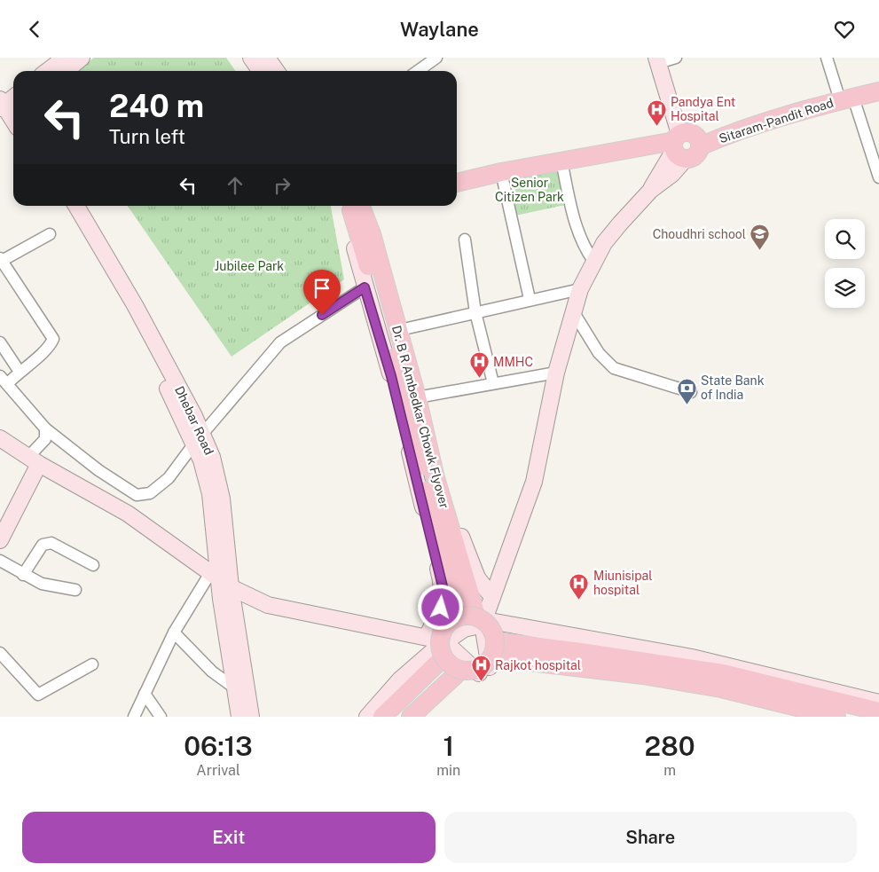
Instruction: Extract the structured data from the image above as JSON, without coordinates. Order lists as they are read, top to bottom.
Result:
{
  "streets": {
    "main road": ["Sitaram-Pandit Road", "Dr. B R Ambedkar Chowk Flyover"],
    "street": ["Dhebar Road"]
  },
  "parks": ["Senior Citizen Park", "Jubilee Park"],
  "places": {
    "hospital": [
      "Pandya Ent Hospital",
      "MMHC",
      "Miunisipal hospital",
      "Rajkot hospital"
    ],
    "school or university": ["Choudhri school"],
    "bank": ["State Bank of India"]
  },
  "page": {
    "header": "Waylane",
    "turn": ["240 m", "Turn left"],
    "eta": [
      "06:13",
      "Arrival",
      "1",
      "min",
      "280",
      "m"
    ],
    "buttons": ["Exit", "Share"]
  }
}
